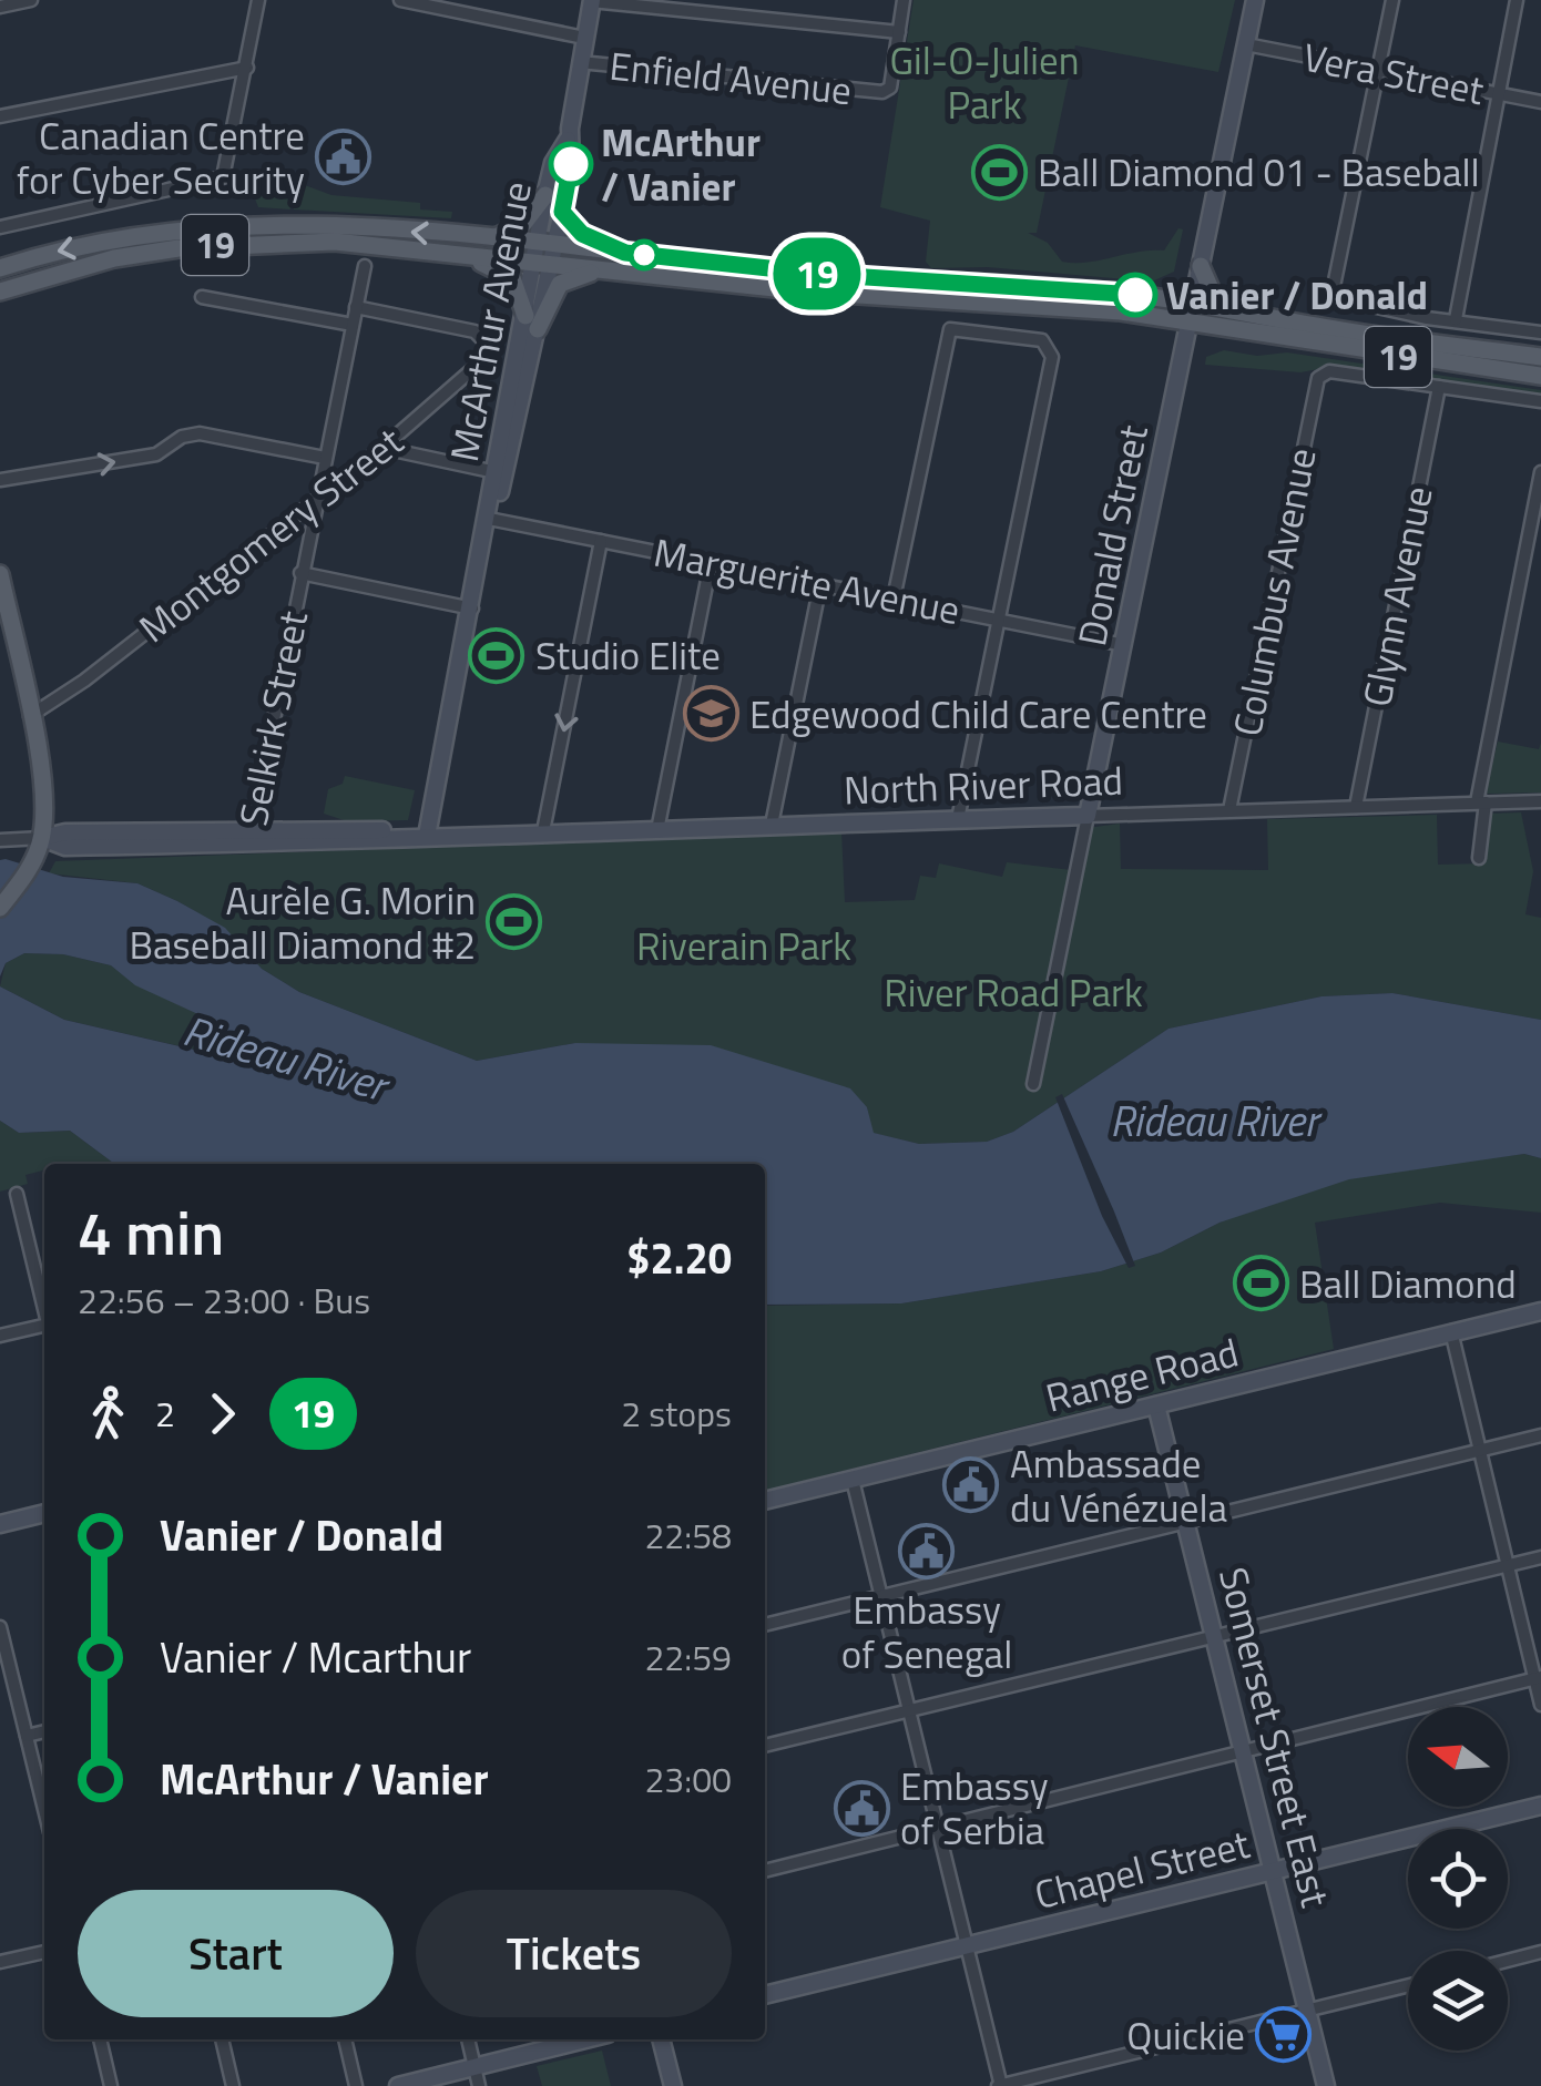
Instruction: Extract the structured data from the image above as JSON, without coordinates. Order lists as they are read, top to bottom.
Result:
{
  "streets": {
    "main road": ["19"],
    "street": [
      "Vera Street",
      "Enfield Avenue",
      "McArthur Avenue",
      "Montgomery Street",
      "Donald Street",
      "Marguerite Avenue",
      "Columbus Avenue",
      "Glynn Avenue",
      "Selkirk Street",
      "North River Road",
      "Range Road",
      "Somerset Street East",
      "Chapel Street"
    ]
  },
  "crossings": [
    ["Vera Street", "Donald Street"],
    ["Enfield Avenue", "McArthur Avenue"],
    ["19", "McArthur Avenue"],
    ["19", "Donald Street"],
    ["McArthur Avenue", "Marguerite Avenue"],
    ["McArthur Avenue", "North River Road"],
    ["Montgomery Street", "Selkirk Street"],
    ["Donald Street", "Marguerite Avenue"],
    ["Donald Street", "North River Road"],
    ["Columbus Avenue", "Glynn Avenue"],
    ["Columbus Avenue", "North River Road"],
    ["Glynn Avenue", "North River Road"],
    ["Selkirk Street", "North River Road"],
    ["Range Road", "Somerset Street East"],
    ["Somerset Street East", "Chapel Street"]
  ],
  "water": ["Rideau River"],
  "parks": ["Gil-O-Julien Park", "Riverain Park", "River Road Park"],
  "places": {
    "public building": [
      "Canadian Centre for Cyber Security",
      "Ambassade du Vénézuela",
      "Embassy of Senegal",
      "Embassy of Serbia"
    ],
    "other": ["McArthur / Vanier", "Vanier / Donald"],
    "sports": [
      "Ball Diamond 01 - Baseball",
      "Studio Elite",
      "Aurèle G. Morin Baseball Diamond #2",
      "Ball Diamond"
    ],
    "school or university": ["Edgewood Child Care Centre"],
    "supermarket": ["Quickie"]
  },
  "lines": ["bus line 19"],
  "north": "left",
  "page": {
    "on_map": "19",
    "heading": ["4 min", "22:56 – 23:00 · Bus", "$2.20"],
    "legs": ["2", "19", "2 stops"],
    "list": [
      {
        "name": "Vanier / Donald",
        "value": "22:58"
      },
      {
        "name": "Vanier / Mcarthur",
        "value": "22:59"
      },
      {
        "name": "McArthur / Vanier",
        "value": "23:00"
      }
    ],
    "buttons": ["Start", "Tickets"]
  }
}
